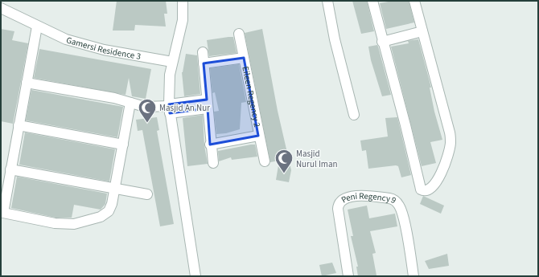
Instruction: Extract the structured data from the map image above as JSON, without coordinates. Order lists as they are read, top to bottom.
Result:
{
  "streets": {
    "street": ["Gamersi Residence 3", "Eileen Regency 2", "Peni Regency 9"]
  },
  "places": {
    "mosque": ["Masjid An Nur", "Masjid Nurul Iman"]
  }
}
